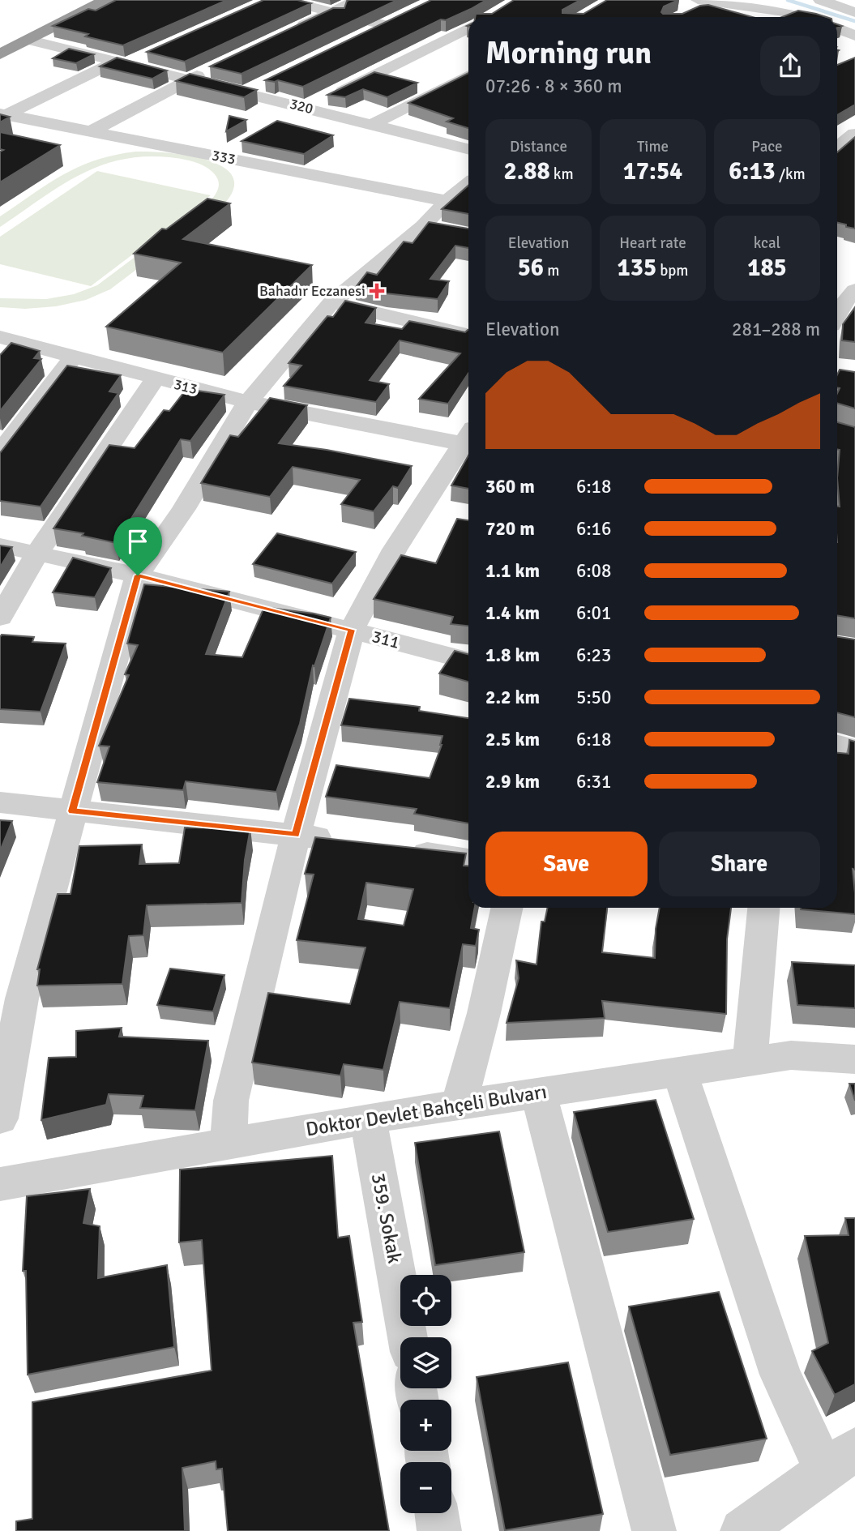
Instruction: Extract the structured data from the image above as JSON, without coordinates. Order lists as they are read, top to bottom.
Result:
{
  "streets": {
    "street": [
      "320",
      "333",
      "313",
      "311",
      "Doktor Devlet Bahçeli Bulvarı",
      "359. Sokak"
    ]
  },
  "crossings": [
    ["Doktor Devlet Bahçeli Bulvarı", "359. Sokak"]
  ],
  "places": {
    "health": ["Bahadır Eczanesi"]
  },
  "page": {
    "heading": ["Morning run", "07:26 · 8 × 360 m"],
    "stats": [
      ["Distance", "2.88 km"],
      ["Time", "17:54"],
      ["Pace", "6:13 /km"],
      ["Elevation", "56 m"],
      ["Heart rate", "135 bpm"],
      ["kcal", "185"]
    ],
    "chart": ["Elevation", "281–288 m"],
    "list": [
      {
        "name": "360 m",
        "note": "6:18"
      },
      {
        "name": "720 m",
        "note": "6:16"
      },
      {
        "name": "1.1 km",
        "note": "6:08"
      },
      {
        "name": "1.4 km",
        "note": "6:01"
      },
      {
        "name": "1.8 km",
        "note": "6:23"
      },
      {
        "name": "2.2 km",
        "note": "5:50"
      },
      {
        "name": "2.5 km",
        "note": "6:18"
      },
      {
        "name": "2.9 km",
        "note": "6:31"
      }
    ],
    "buttons": ["Save", "Share"],
    "map_buttons": ["+", "−"]
  }
}
